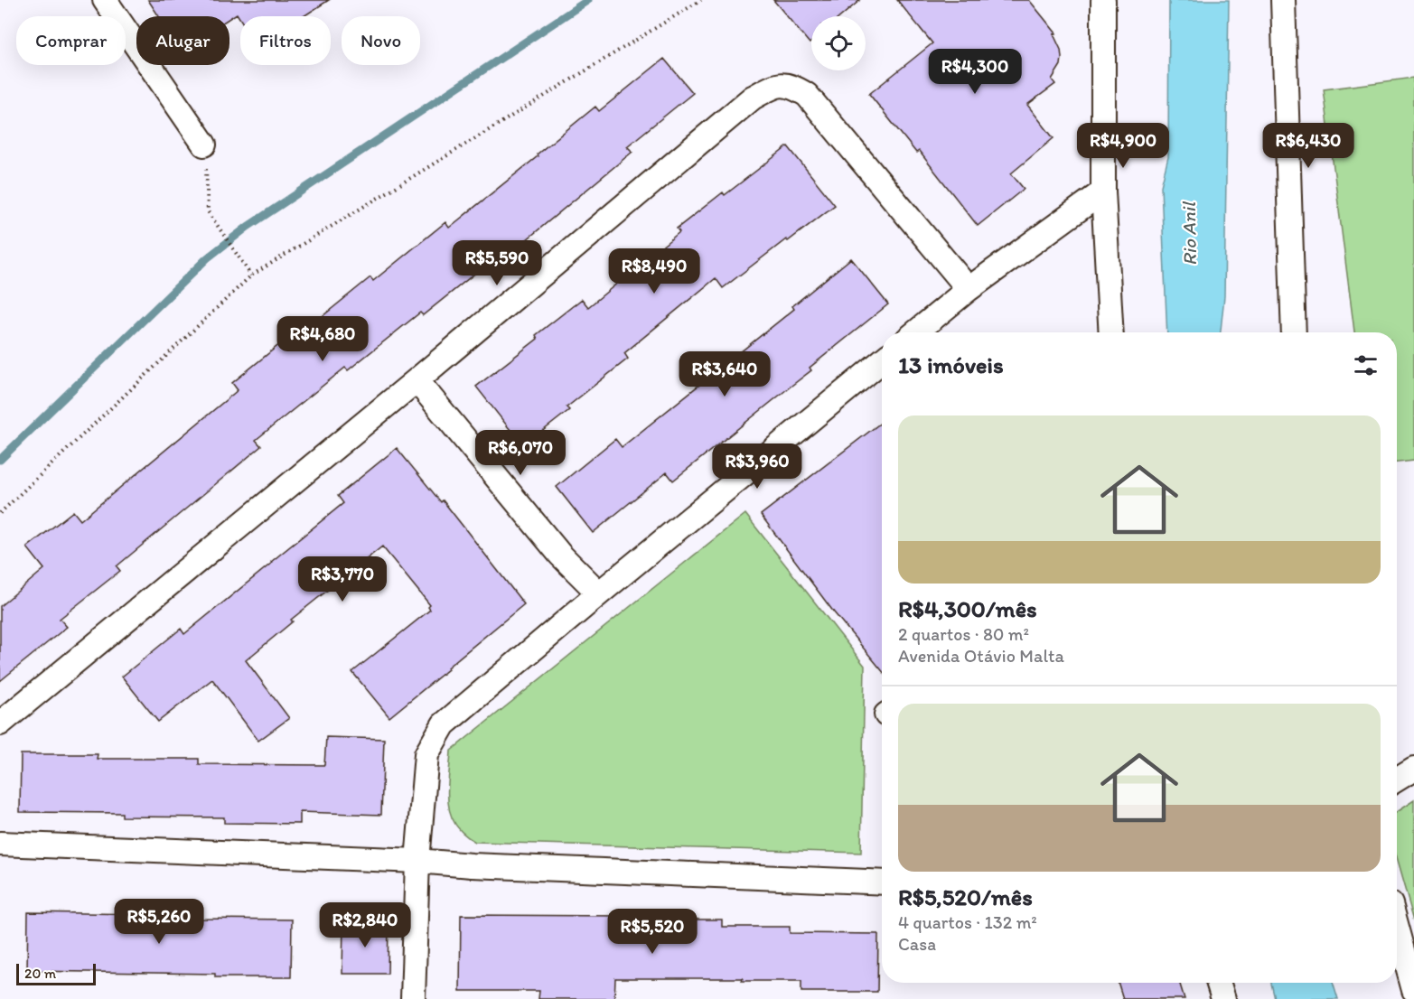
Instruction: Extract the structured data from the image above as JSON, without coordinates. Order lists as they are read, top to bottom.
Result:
{
  "water": ["Rio Anil"],
  "scale_bar": "20 m",
  "page": {
    "chip": [
      "Comprar",
      "Alugar",
      "Filtros",
      "Novo"
    ],
    "price": [
      "R$4,300",
      "R$4,900",
      "R$6,430",
      "R$5,590",
      "R$8,490",
      "R$4,680",
      "R$3,640",
      "R$6,070",
      "R$3,960",
      "R$3,770",
      "R$5,260",
      "R$2,840",
      "R$5,520"
    ],
    "heading": "13 imóveis",
    "list": [
      {
        "name": "R$4,300/mês",
        "note": "2 quartos · 80 m² · Avenida Otávio Malta"
      },
      {
        "name": "R$5,520/mês",
        "note": "4 quartos · 132 m² · Casa"
      }
    ],
    "scale": "20 m"
  }
}
